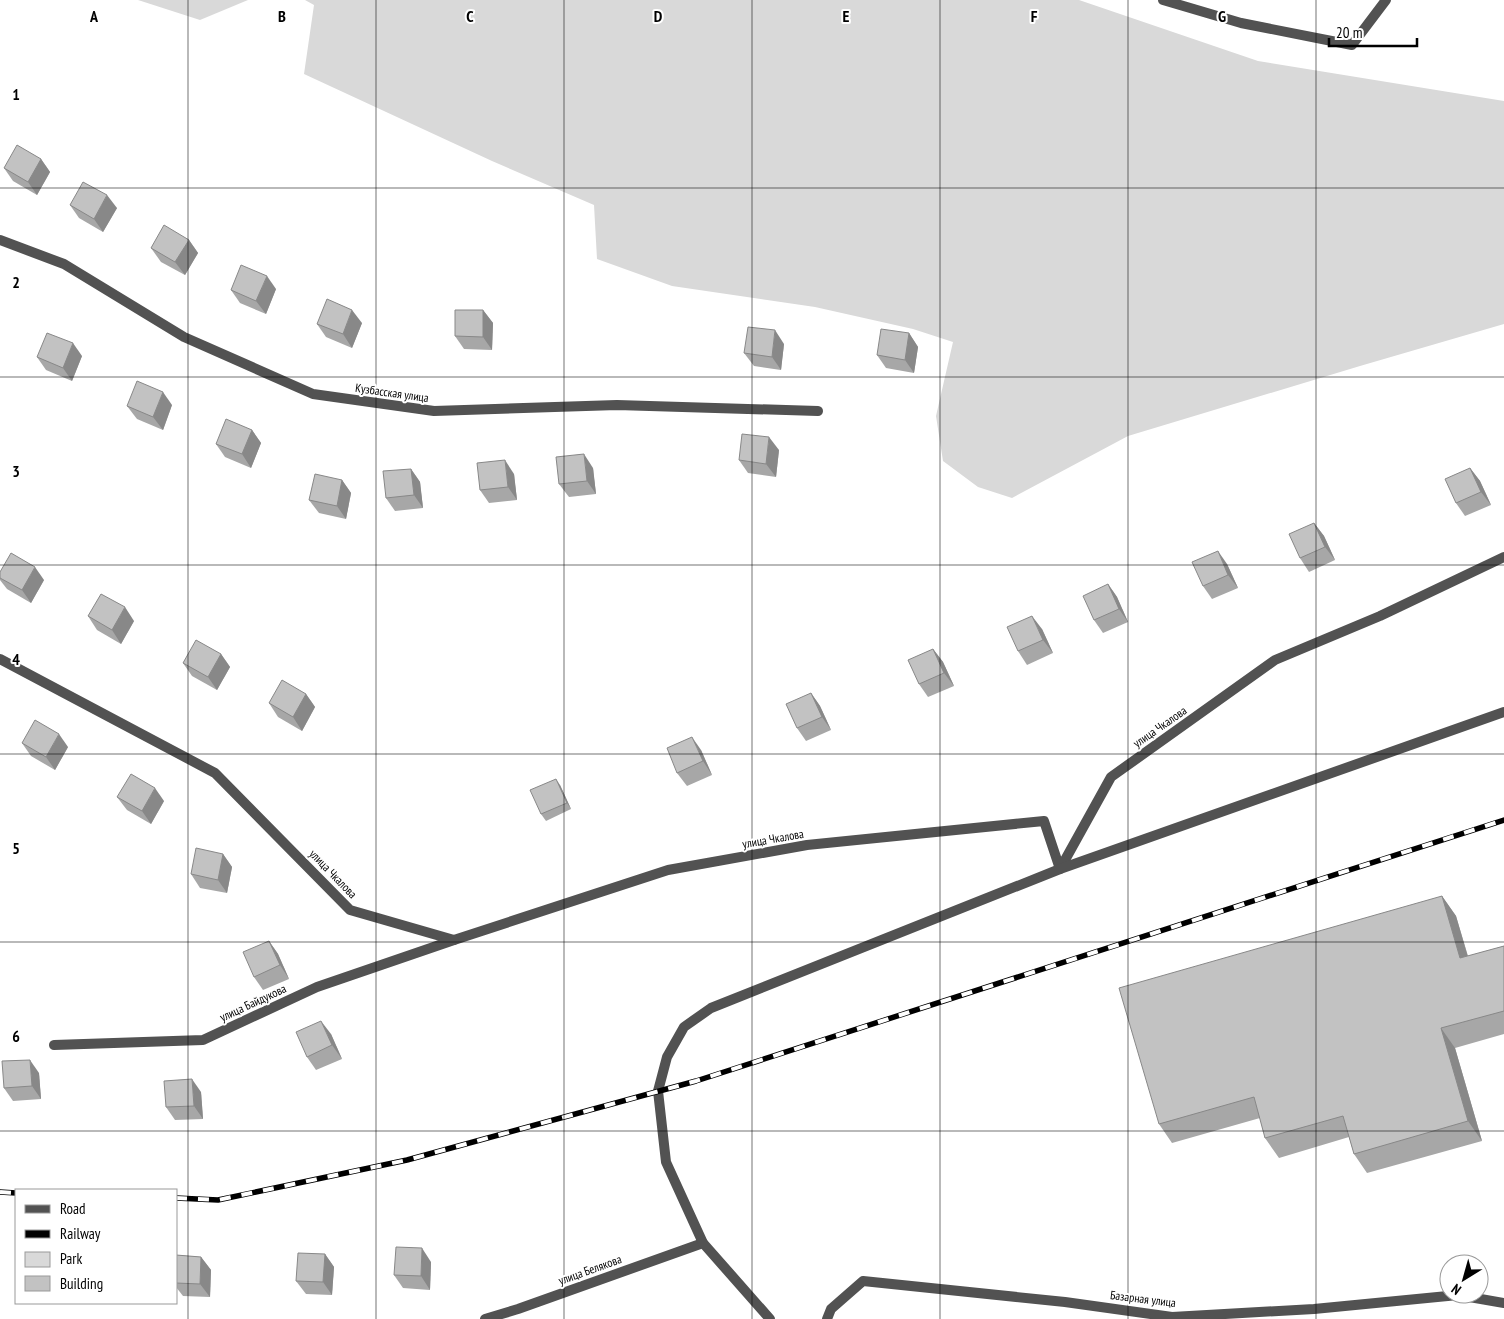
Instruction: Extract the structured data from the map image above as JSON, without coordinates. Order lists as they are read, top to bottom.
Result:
{
  "streets": {
    "street": [
      "Кузбасская улица",
      "улица Чкалова",
      "улица Байдукова",
      "улица Белякова",
      "Базарная улица"
    ]
  },
  "crossings": [
    ["улица Чкалова", "улица Байдукова"]
  ],
  "legend": [
    "Road",
    "Railway",
    "Park",
    "Building"
  ],
  "scale_bar": "20 m",
  "north": "bottom left",
  "grid": {
    "columns": [
      "A",
      "B",
      "C",
      "D",
      "E",
      "F",
      "G"
    ],
    "rows": [
      "1",
      "2",
      "3",
      "4",
      "5",
      "6"
    ]
  }
}
